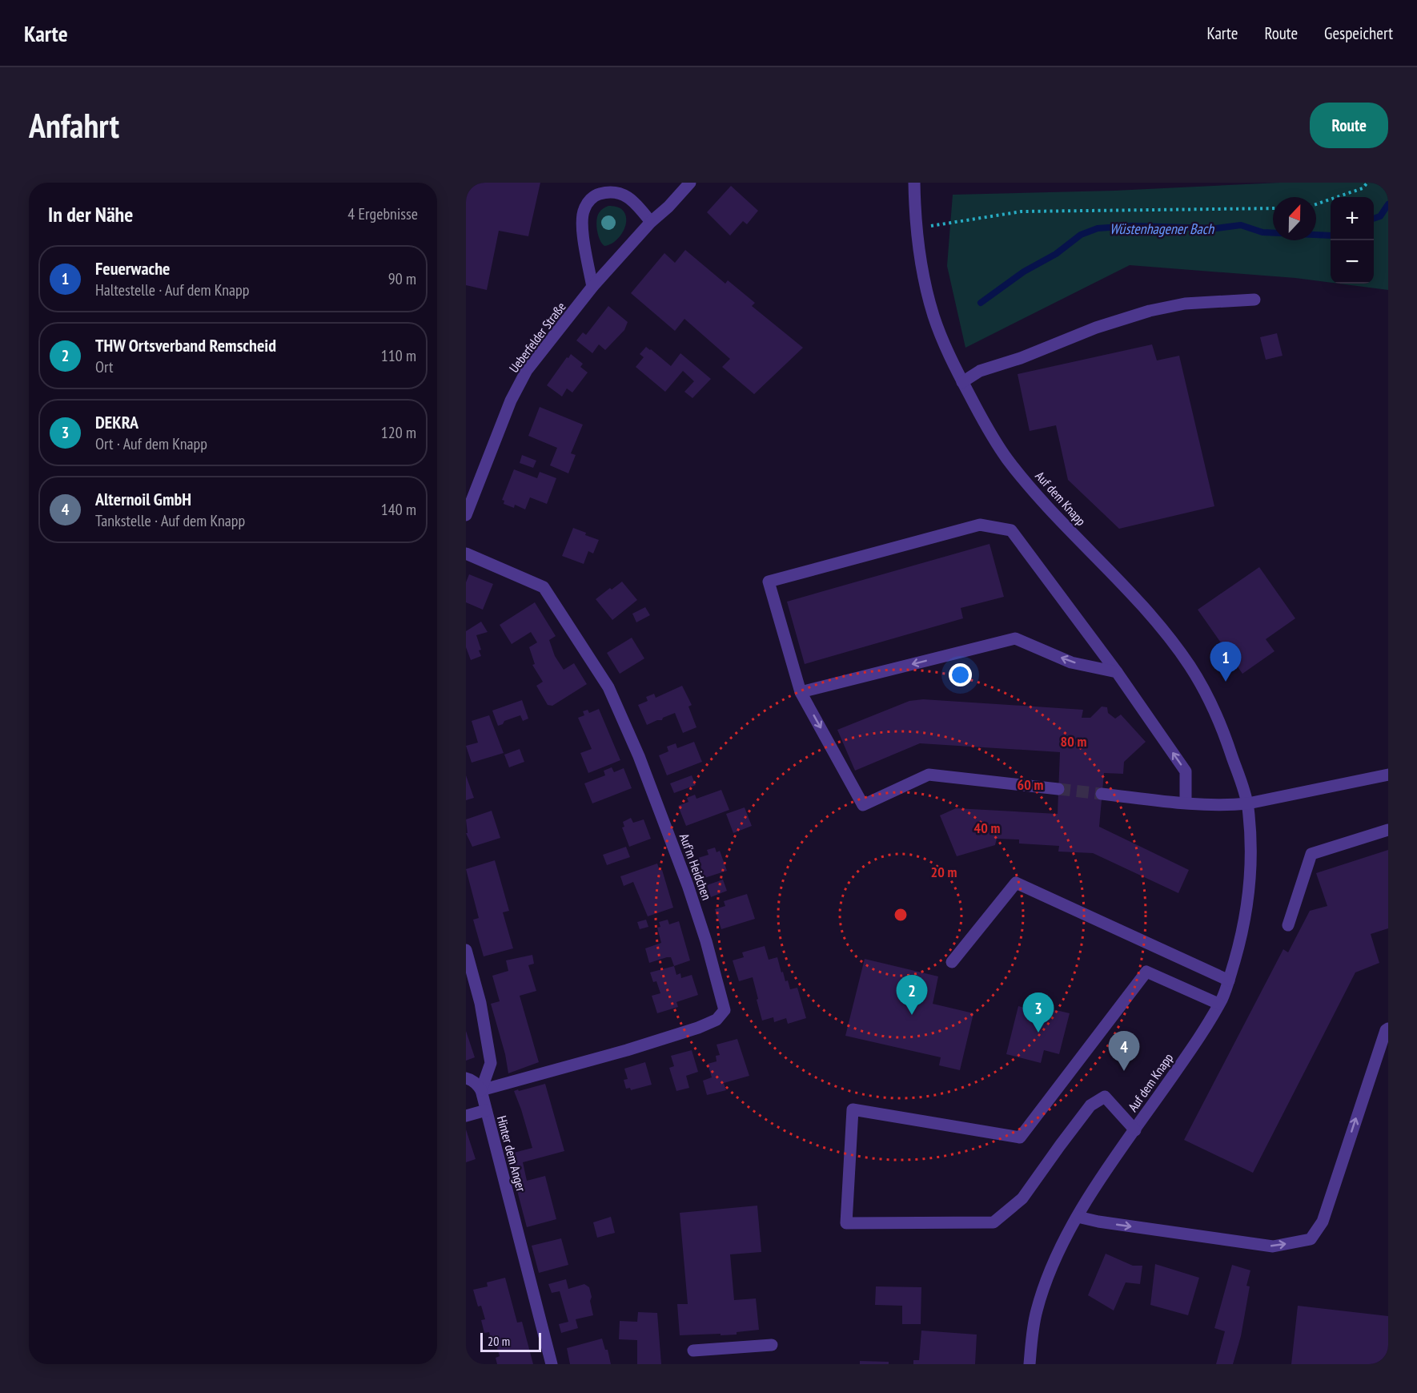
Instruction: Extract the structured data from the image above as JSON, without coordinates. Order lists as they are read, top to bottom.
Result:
{
  "streets": {
    "street": [
      "Ueberfelder Straße",
      "Auf dem Knapp",
      "Auf'm Heidchen",
      "Hinter dem Anger"
    ]
  },
  "crossings": [
    ["Auf'm Heidchen", "Hinter dem Anger"]
  ],
  "water": ["Wüstenhagener Bach"],
  "scale_bar": "20 m",
  "north": "top",
  "page": {
    "header": "Karte",
    "nav": ["Karte", "Route", "Gespeichert"],
    "buttons": "Route",
    "title": "Anfahrt",
    "heading": ["In der Nähe", "4 Ergebnisse"],
    "map_buttons": ["+", "−"],
    "list": [
      {
        "mark": "1",
        "name": "Feuerwache",
        "note": "Haltestelle · Auf dem Knapp",
        "value": "90 m"
      },
      {
        "mark": "2",
        "name": "THW Ortsverband Remscheid",
        "note": "Ort",
        "value": "110 m"
      },
      {
        "mark": "3",
        "name": "DEKRA",
        "note": "Ort · Auf dem Knapp",
        "value": "120 m"
      },
      {
        "mark": "4",
        "name": "Alternoil GmbH",
        "note": "Tankstelle · Auf dem Knapp",
        "value": "140 m"
      }
    ],
    "pins": [
      "1",
      "2",
      "3",
      "4"
    ],
    "scale": "20 m"
  },
  "rings": [
    "80 m",
    "60 m",
    "40 m",
    "20 m"
  ]
}
